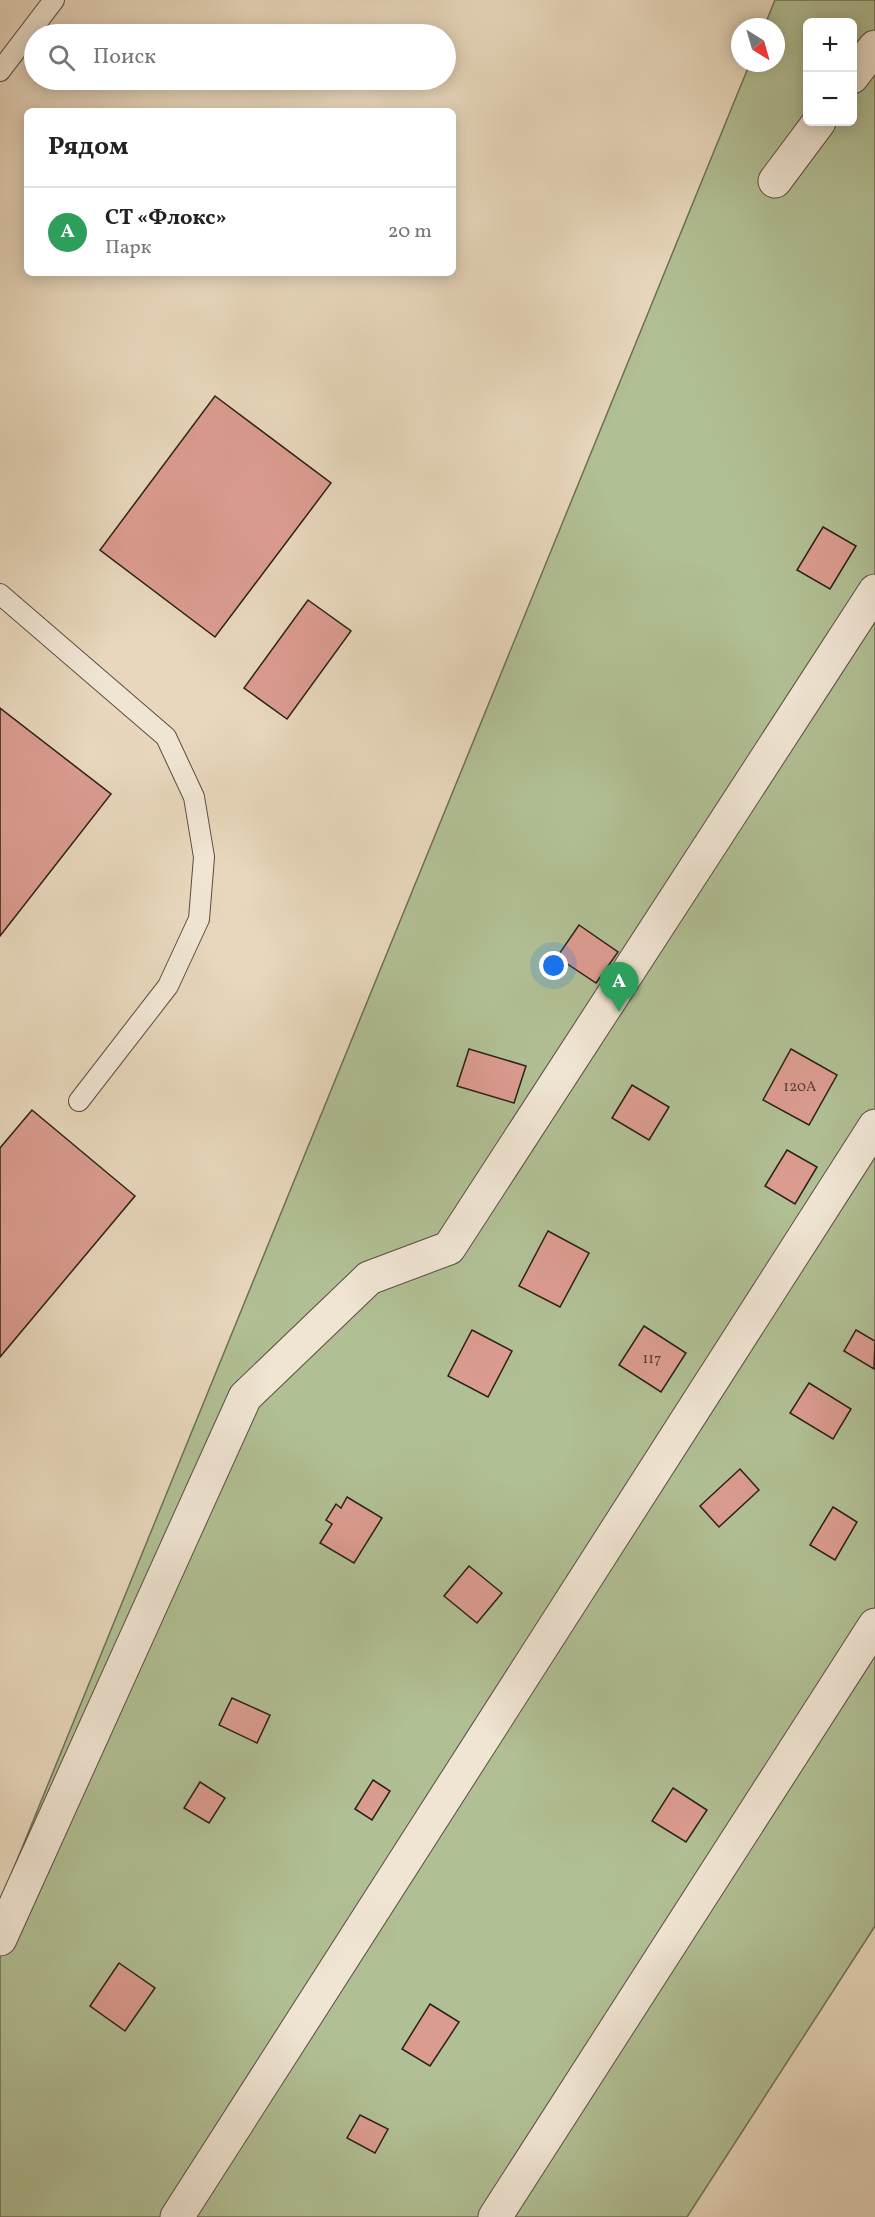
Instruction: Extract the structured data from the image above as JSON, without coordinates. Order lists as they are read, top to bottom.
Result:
{
  "house_numbers": ["120А", "117"],
  "north": "bottom right",
  "page": {
    "map_buttons": ["+", "−"],
    "search": "Поиск",
    "heading": "Рядом",
    "list": [
      {
        "mark": "A",
        "name": "СТ «Флокс»",
        "note": "Парк",
        "value": "20 m"
      }
    ],
    "pins": "A"
  }
}
